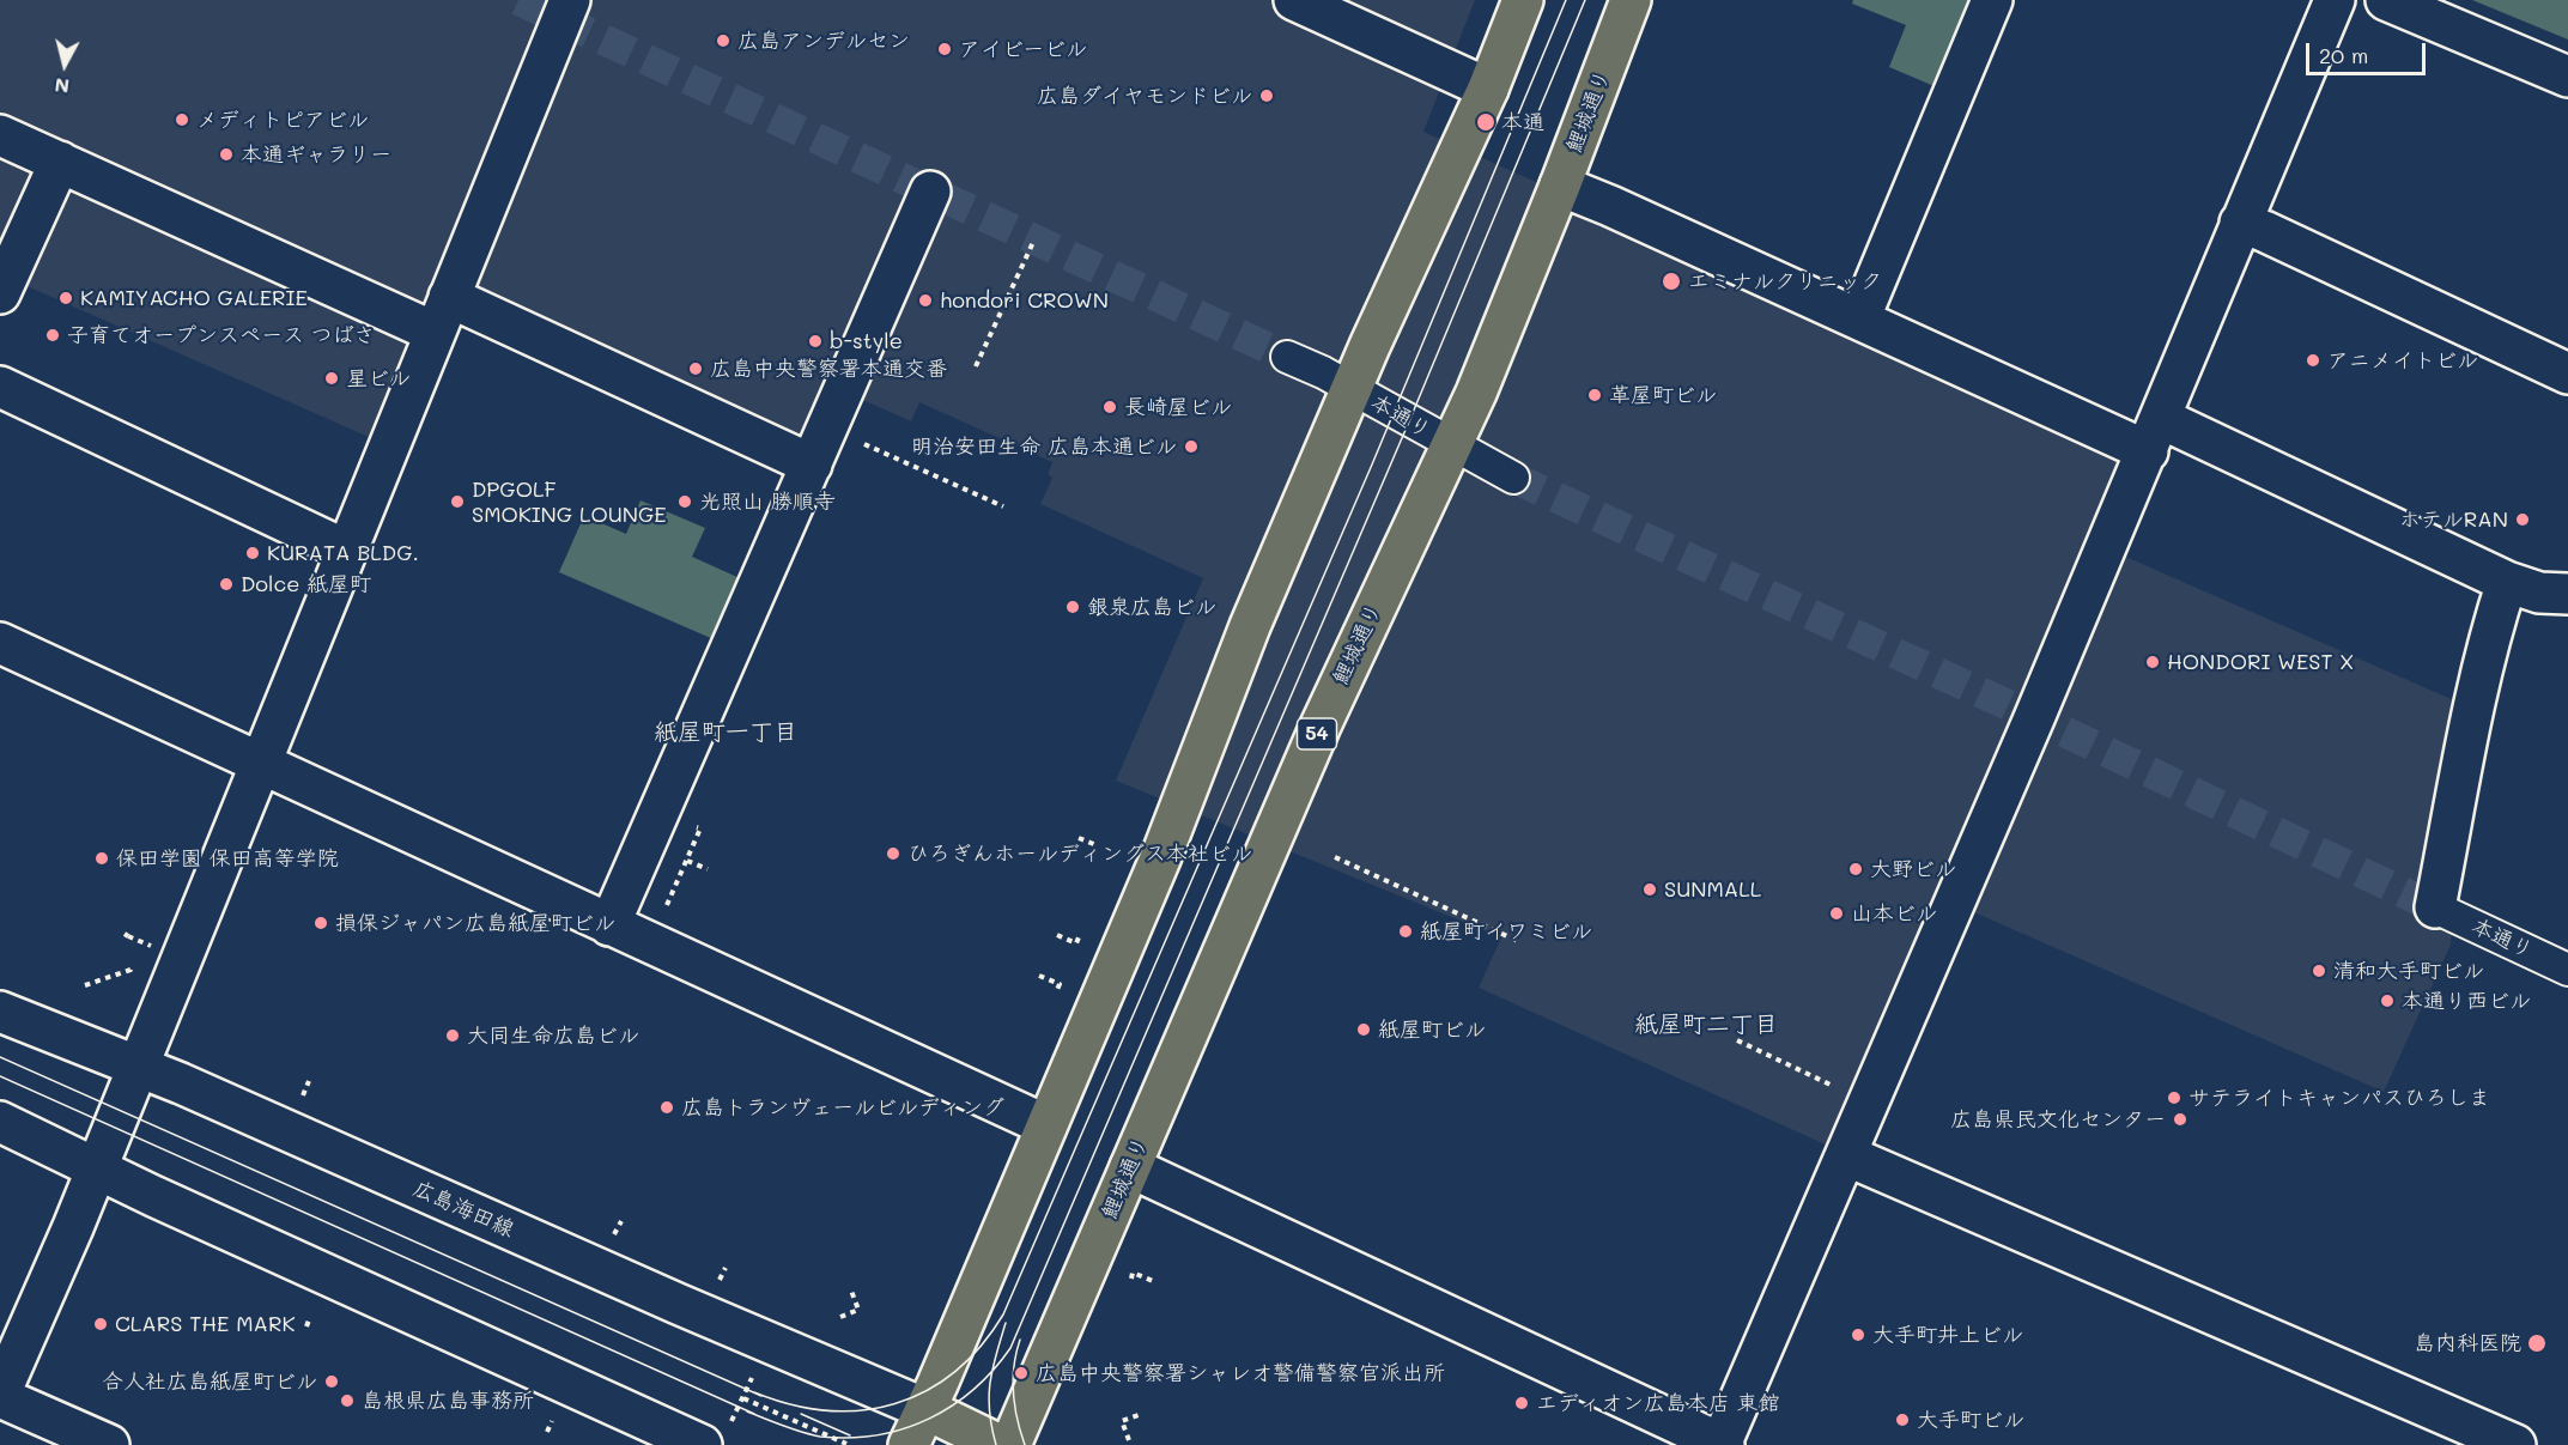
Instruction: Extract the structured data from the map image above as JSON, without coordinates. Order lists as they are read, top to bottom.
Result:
{
  "streets": {
    "highway": ["鯉城通り", "54"],
    "street": ["本通り", "広島海田線"]
  },
  "crossings": [
    ["鯉城通り", "本通り"]
  ],
  "districts": ["紙屋町一丁目", "紙屋町二丁目"],
  "places": [
    "広島アンデルセン",
    "アイビービル",
    "広島ダイヤモンドビル",
    "メディトピアビル",
    "本通",
    "本通ギャラリー",
    "エミナルクリニック",
    "KAMIYACHO GALERIE",
    "hondori CROWN",
    "子育てオープンスペース つばさ",
    "b-style",
    "アニメイトビル",
    "広島中央警察署本通交番",
    "星ビル",
    "革屋町ビル",
    "長崎屋ビル",
    "明治安田生命 広島本通ビル",
    "DPGOLF SMOKING LOUNGE",
    "光照山 勝順寺",
    "ホテルRAN",
    "KURATA BLDG.",
    "Dolce 紙屋町",
    "銀泉広島ビル",
    "HONDORI WEST X",
    "ひろぎんホールディングス本社ビル",
    "保田学園 保田高等学院",
    "大野ビル",
    "SUNMALL",
    "山本ビル",
    "損保ジャパン広島紙屋町ビル",
    "紙屋町イワミビル",
    "清和大手町ビル",
    "本通り西ビル",
    "紙屋町ビル",
    "大同生命広島ビル",
    "サテライトキャンパスひろしま",
    "広島トランヴェールビルディング",
    "広島県民文化センター",
    "CLARS THE MARK",
    "大手町井上ビル",
    "島内科医院",
    "広島中央警察署シャレオ警備警察官派出所",
    "合人社広島紙屋町ビル",
    "島根県広島事務所",
    "エディオン広島本店 東館",
    "大手町ビル"
  ],
  "scale_bar": "20 m",
  "north": "bottom"
}
